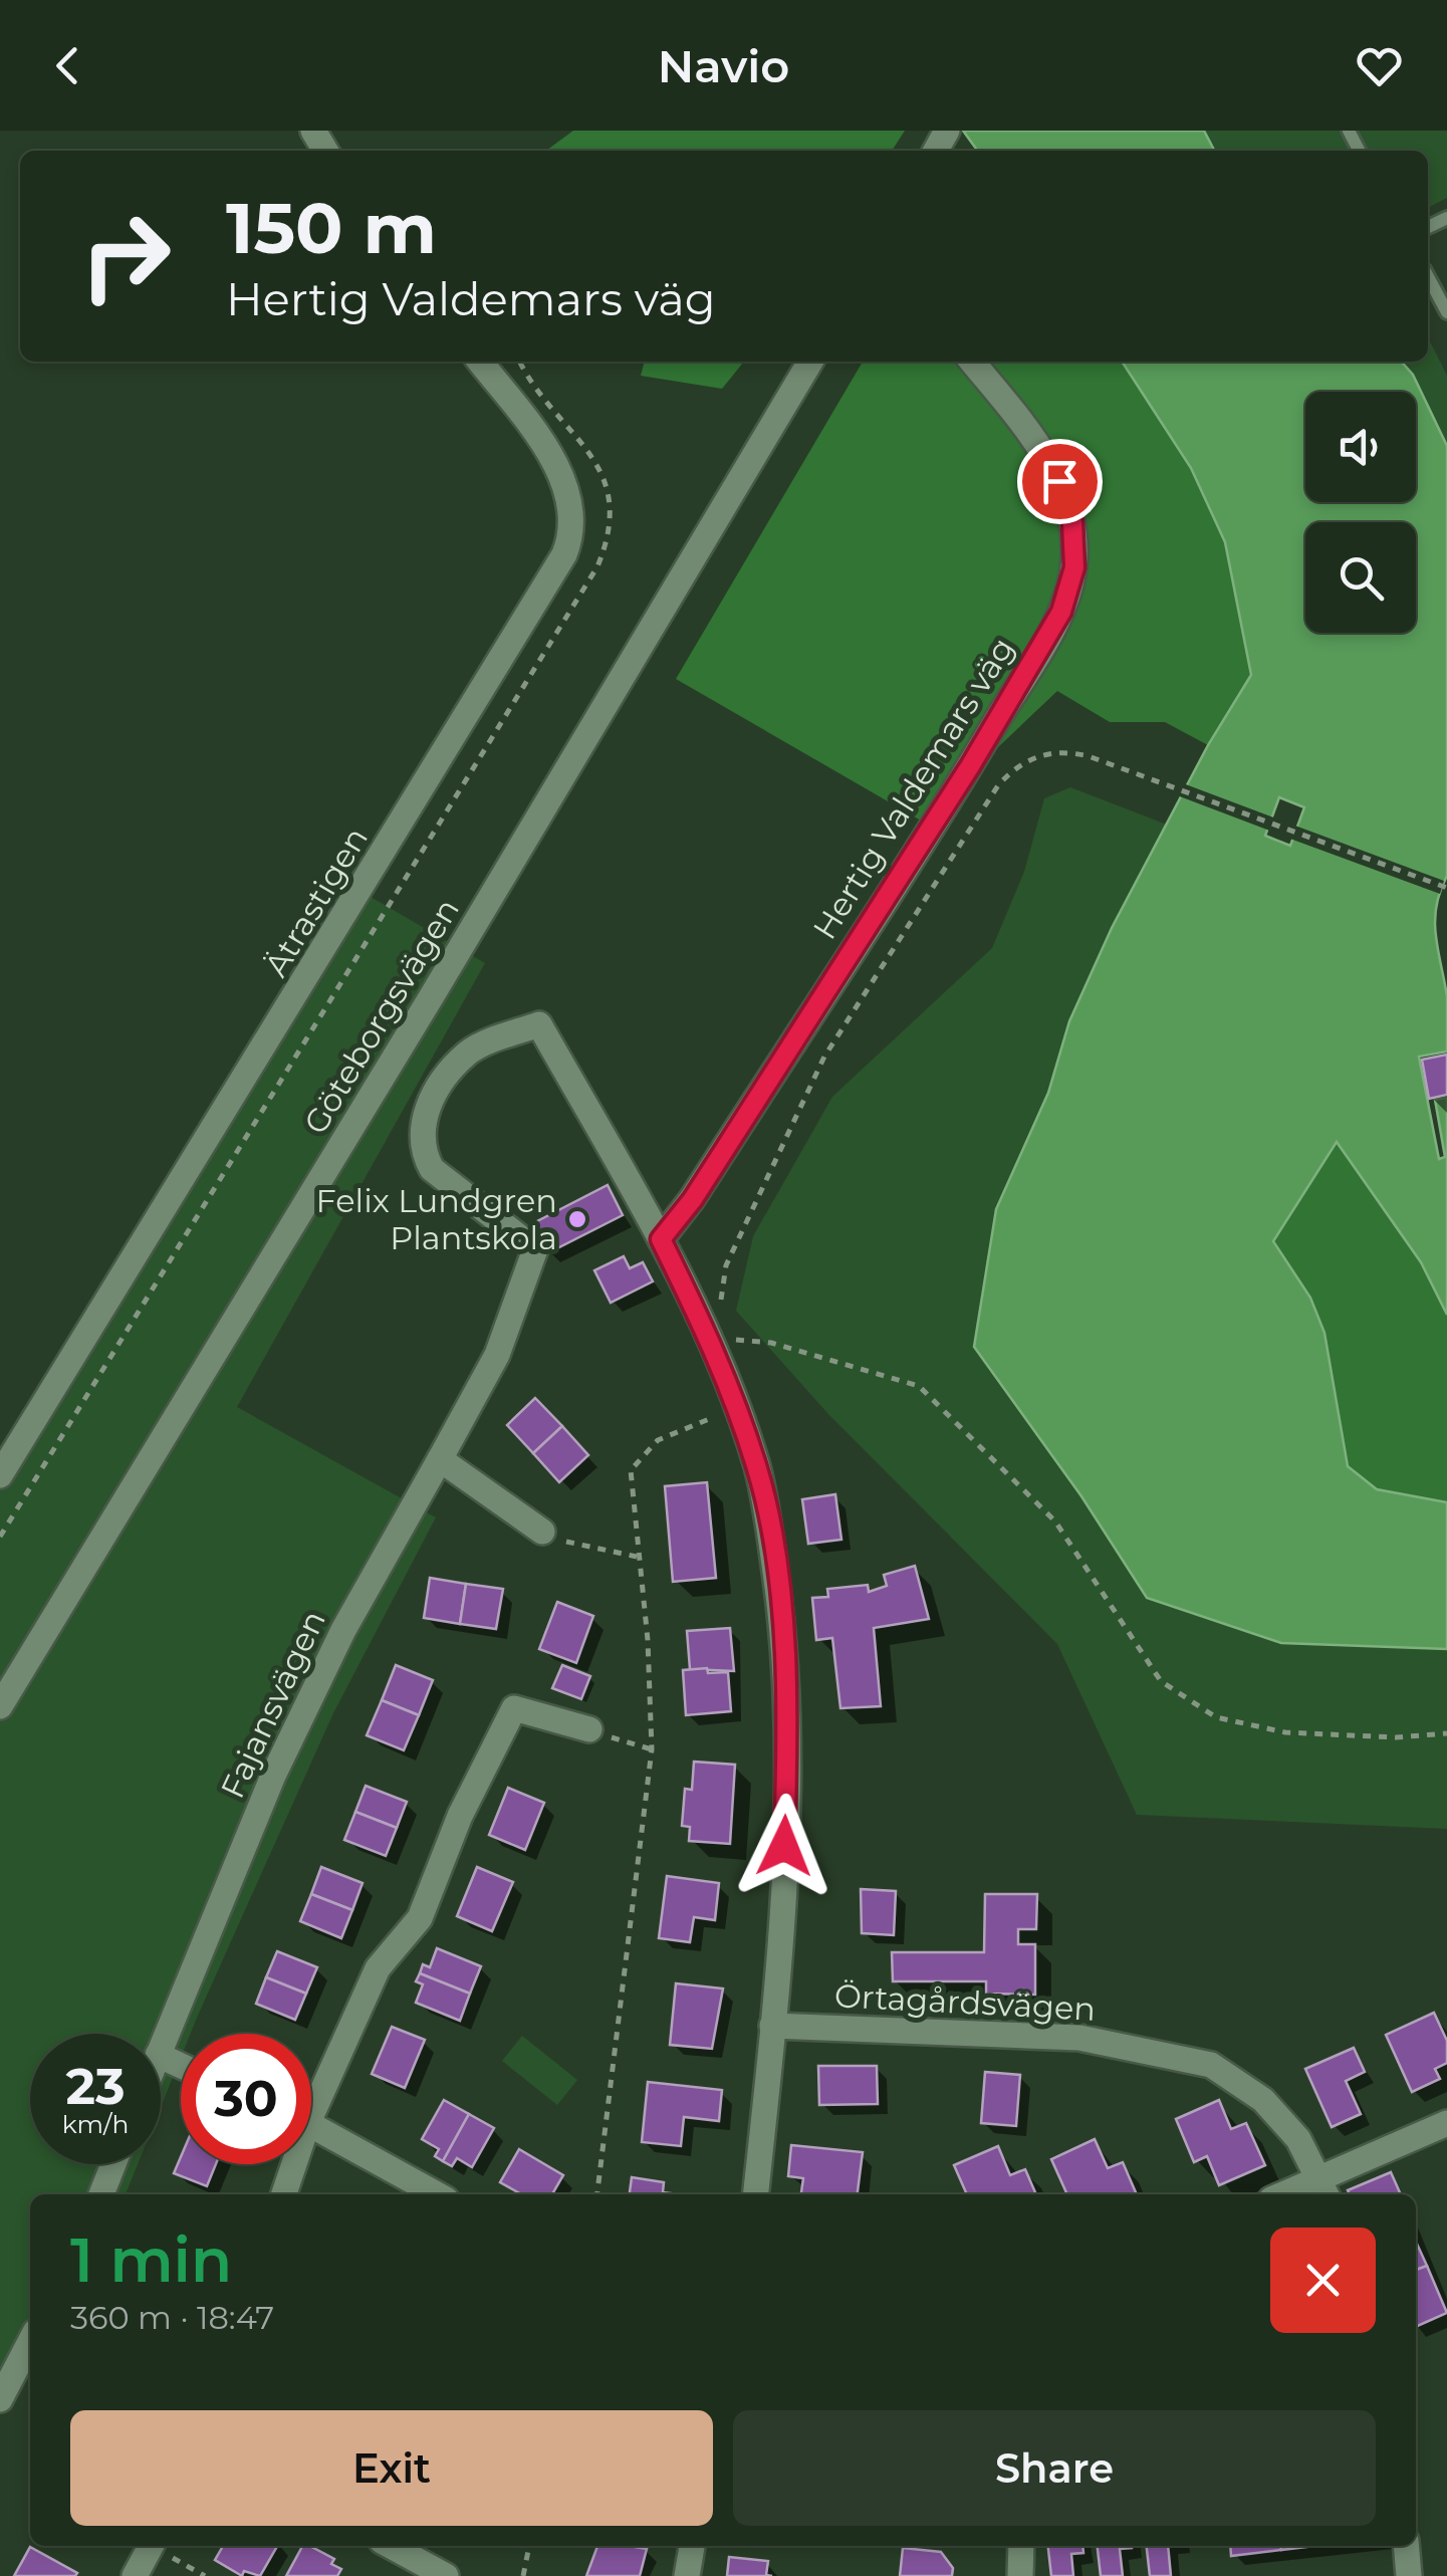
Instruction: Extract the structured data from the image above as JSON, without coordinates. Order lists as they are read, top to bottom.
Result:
{
  "streets": {
    "street": [
      "Hertig Valdemars väg",
      "Ätrastigen",
      "Göteborgsvägen",
      "Fajansvägen",
      "Örtagårdsvägen"
    ]
  },
  "crossings": [
    ["Hertig Valdemars väg", "Fajansvägen"]
  ],
  "places": ["Felix Lundgren Plantskola"],
  "page": {
    "header": "Navio",
    "turn": ["150 m", "Hertig Valdemars väg"],
    "speed": "23 km/h",
    "limit": "30",
    "heading": ["1 min", "360 m · 18:47"],
    "buttons": ["Exit", "Share"]
  }
}
